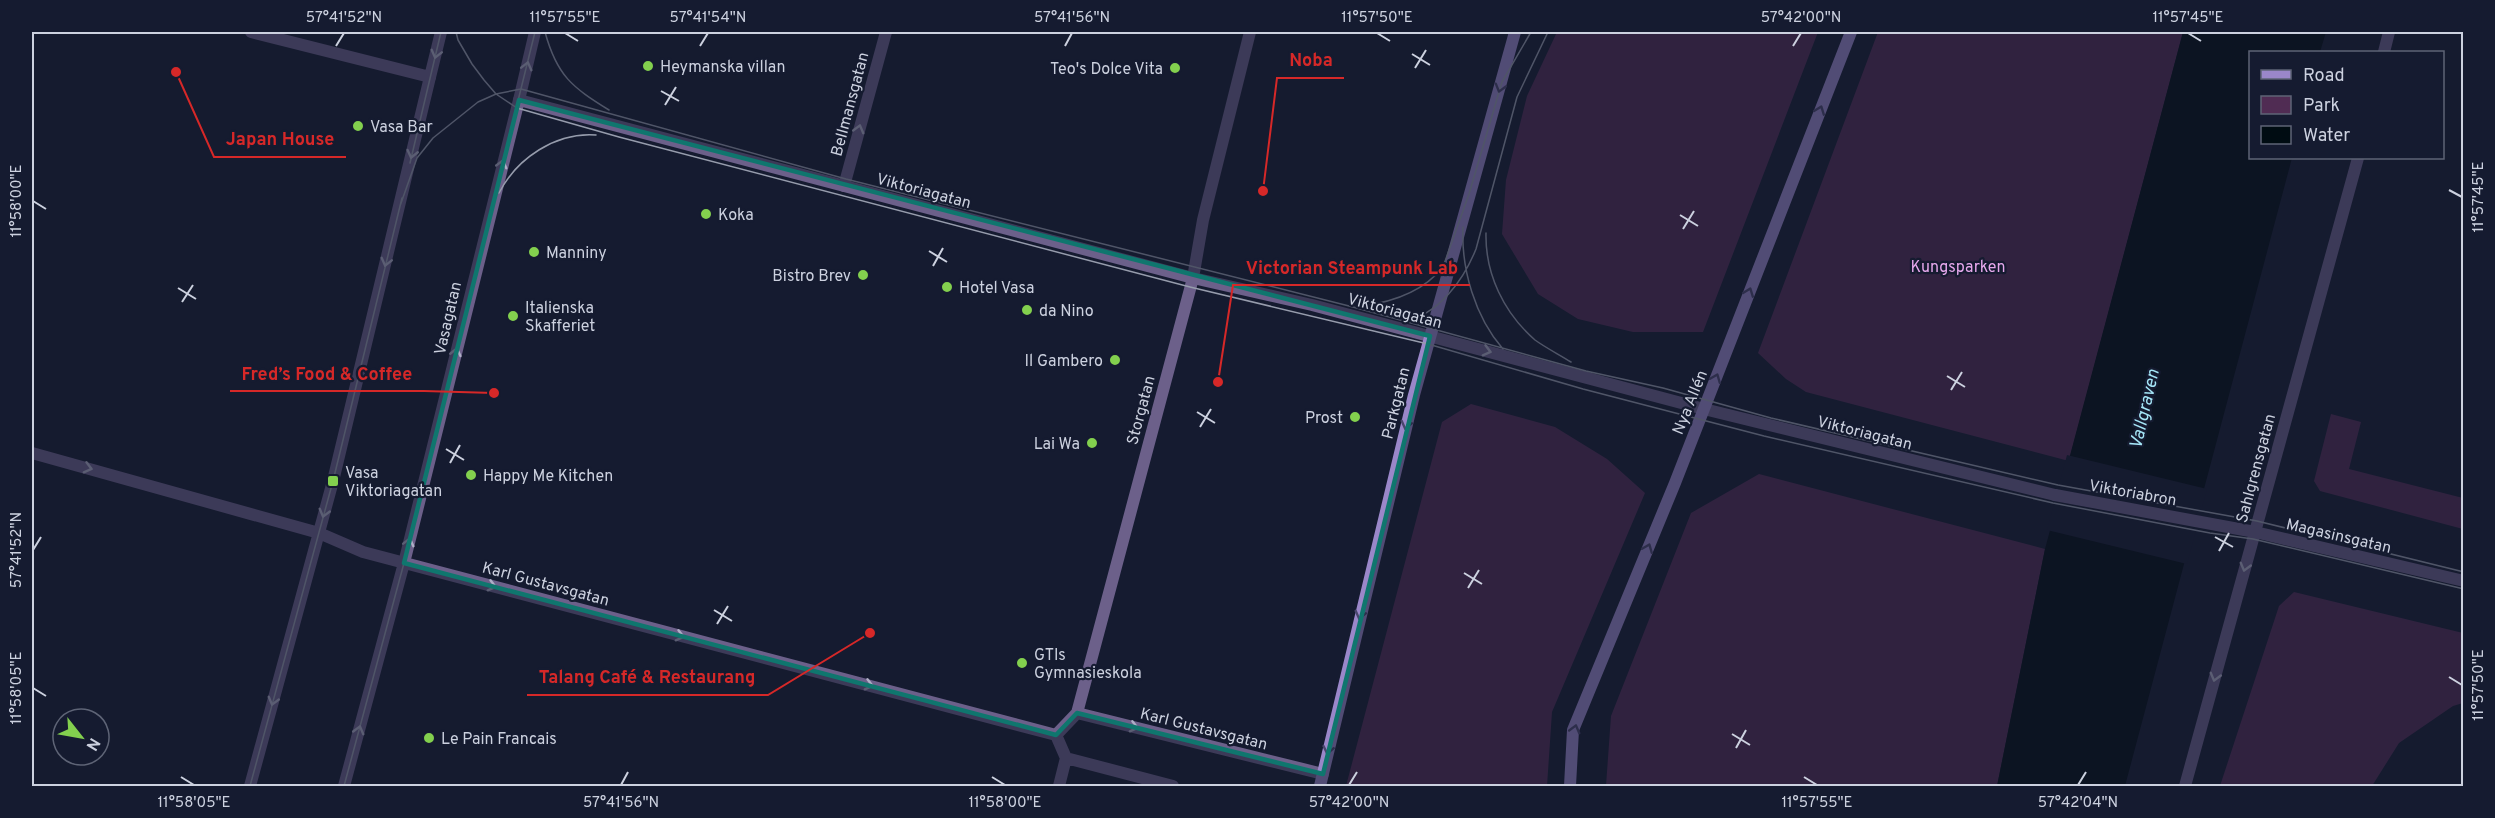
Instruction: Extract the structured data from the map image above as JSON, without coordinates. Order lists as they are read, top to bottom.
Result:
{
  "streets": {
    "main road": ["Nya Allén", "Parkgatan"],
    "street": [
      "Bellmansgatan",
      "Viktoriagatan",
      "Vasagatan",
      "Storgatan",
      "Sahlgrensgatan",
      "Viktoriabron",
      "Magasinsgatan",
      "Karl Gustavsgatan"
    ]
  },
  "crossings": [
    ["Bellmansgatan", "Viktoriagatan"],
    ["Viktoriagatan", "Vasagatan"],
    ["Viktoriagatan", "Nya Allén"],
    ["Viktoriagatan", "Parkgatan"],
    ["Viktoriagatan", "Storgatan"],
    ["Viktoriagatan", "Viktoriabron"],
    ["Vasagatan", "Karl Gustavsgatan"],
    ["Parkgatan", "Karl Gustavsgatan"],
    ["Storgatan", "Karl Gustavsgatan"],
    ["Sahlgrensgatan", "Magasinsgatan"],
    ["Viktoriabron", "Magasinsgatan"]
  ],
  "one_way": [
    "Bellmansgatan",
    "Nya Allén",
    "Parkgatan",
    "Sahlgrensgatan",
    "Karl Gustavsgatan"
  ],
  "water": ["Vallgraven"],
  "parks": ["Kungsparken"],
  "places": {
    "other": [
      "Heymanska villan",
      "Teo's Dolce Vita",
      "Japan House",
      "Vasa Bar",
      "Noba",
      "Koka",
      "Manniny",
      "Bistro Brev",
      "Hotel Vasa",
      "da Nino",
      "Italienska Skafferiet",
      "Il Gambero",
      "Victorian Steampunk Lab",
      "Fred’s Food & Coffee",
      "Prost",
      "Lai Wa",
      "Happy Me Kitchen",
      "Talang Café & Restaurang",
      "GTIs Gymnasieskola",
      "Le Pain Francais"
    ],
    "transit": ["Vasa Viktoriagatan"]
  },
  "legend": ["Road", "Park", "Water"],
  "north": "bottom right",
  "coordinates": [
    "57°41'52\"N",
    "11°57'55\"E",
    "57°41'54\"N",
    "57°41'56\"N",
    "11°57'50\"E",
    "57°42'00\"N",
    "11°57'45\"E",
    "11°58'00\"E",
    "11°58'05\"E",
    "57°42'04\"N"
  ]
}
